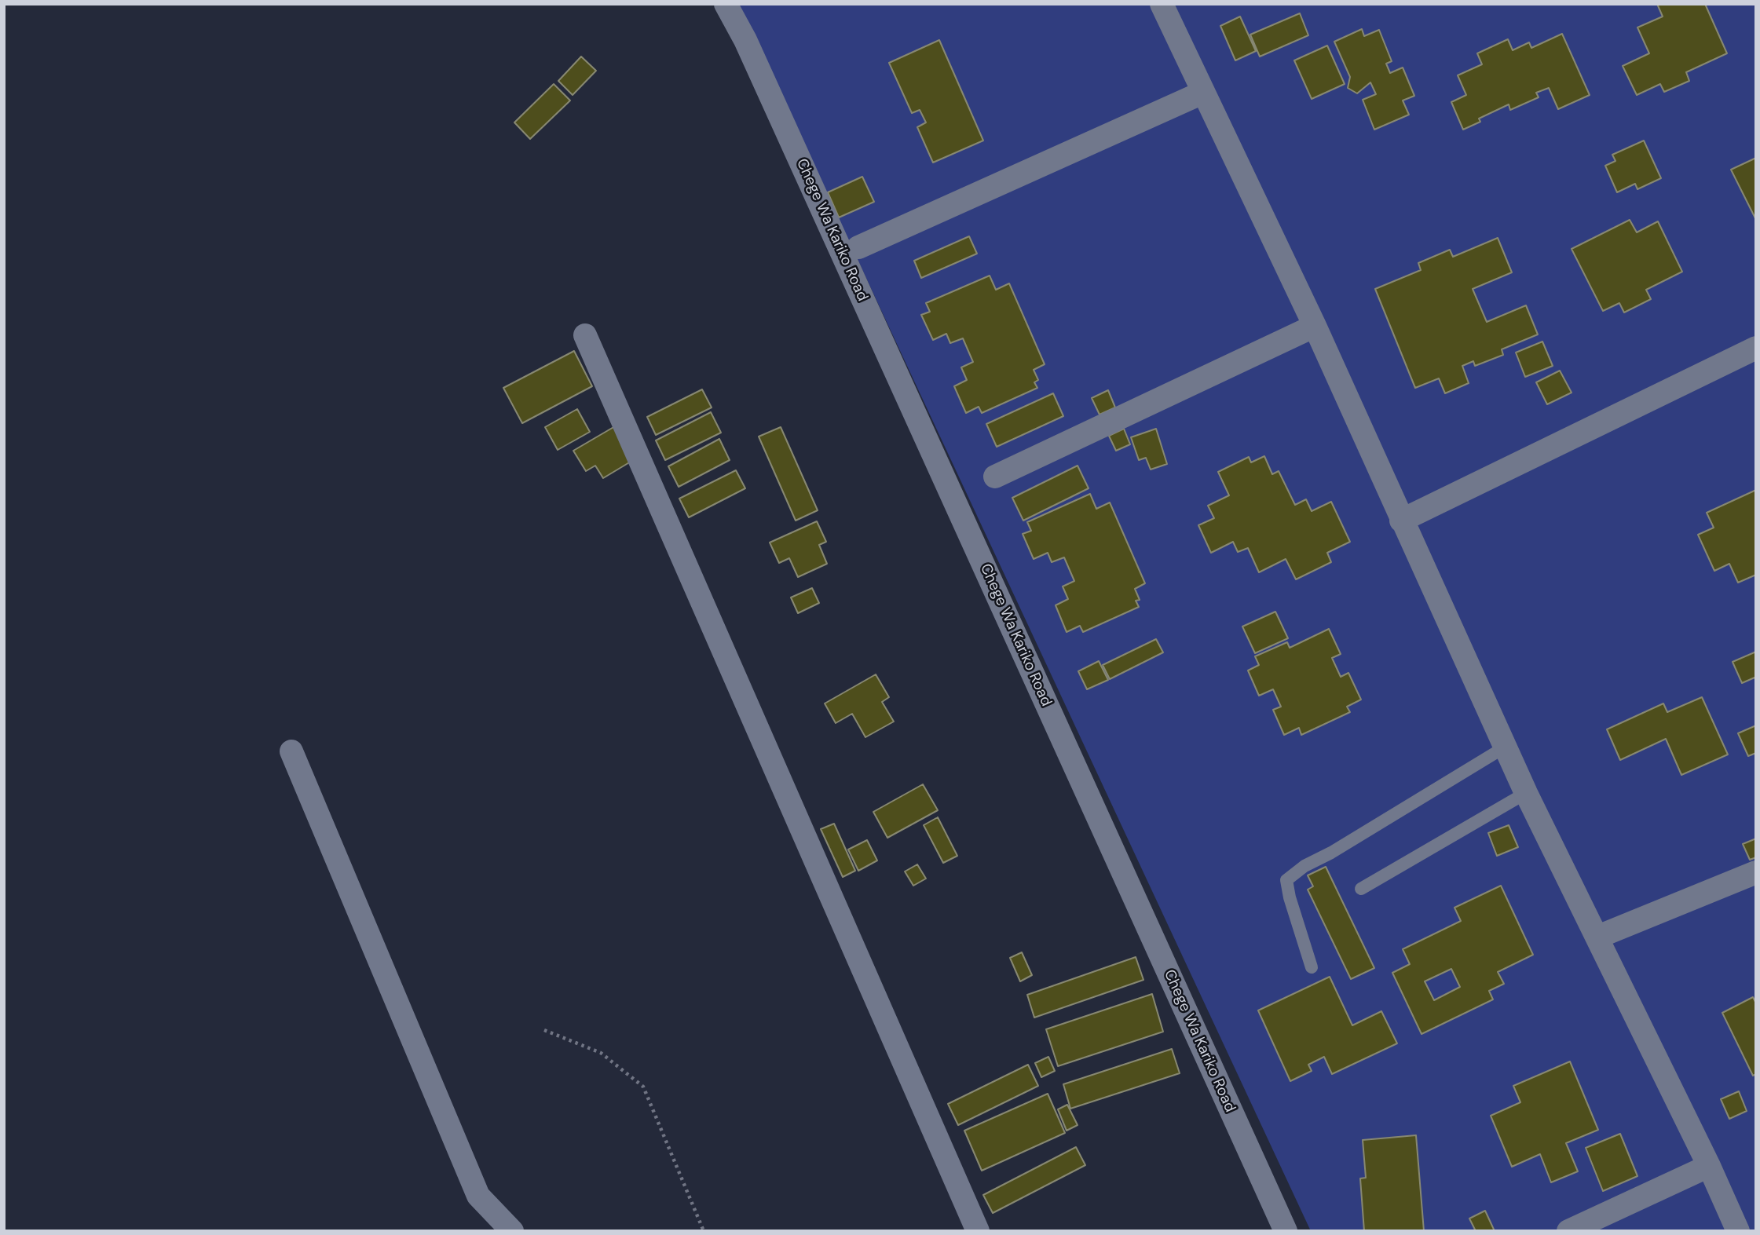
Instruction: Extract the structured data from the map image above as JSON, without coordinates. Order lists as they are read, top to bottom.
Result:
{
  "streets": {
    "street": ["Chege Wa Kariko Road"]
  }
}
